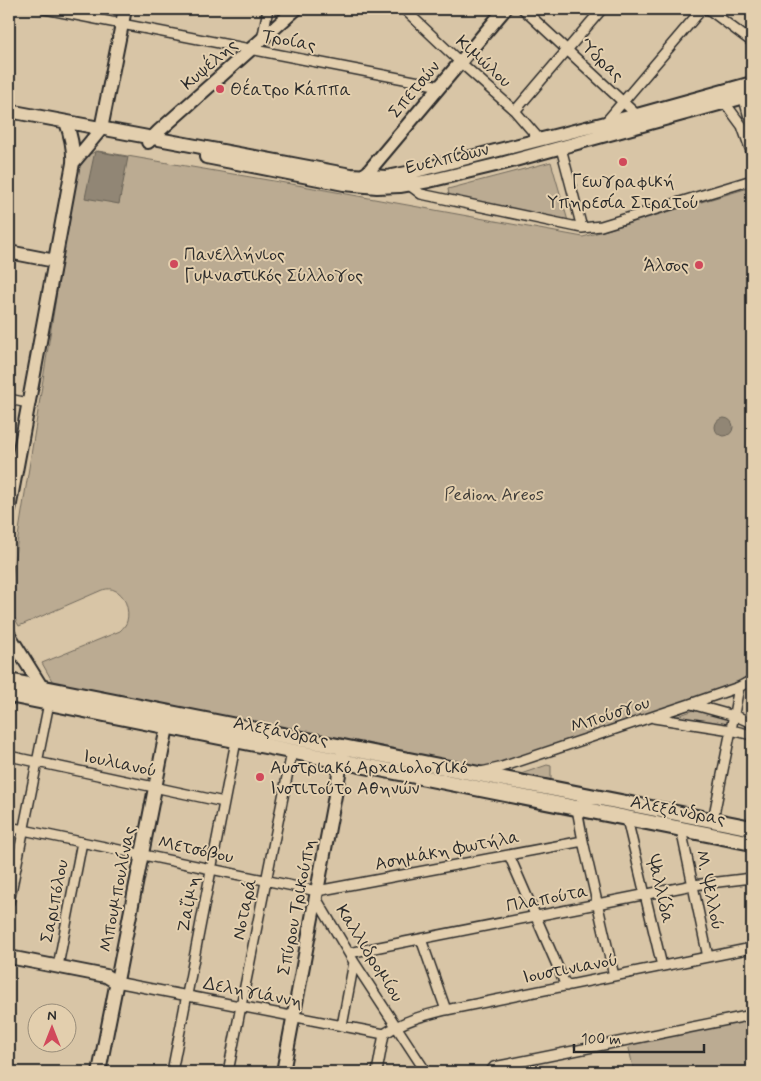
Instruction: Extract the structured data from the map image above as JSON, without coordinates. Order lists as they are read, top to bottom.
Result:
{
  "streets": {
    "main road": [
      "Κυψέλης",
      "Σπετσών",
      "Ευελπίδων",
      "Αλεξάνδρας",
      "Μπουμπουλίνας",
      "Σπύρου Τρικούπη"
    ],
    "street": [
      "Τροίας",
      "Ύδρας",
      "Κιμώλου",
      "Μπούσγου",
      "Ιουλιανού",
      "Μετσόβου",
      "Ασημάκη Φωτήλα",
      "Ψαλλίδα",
      "Μ. Ψελλού",
      "Πλαπούτα",
      "Σαριπόλου",
      "Ζαΐμη",
      "Νοταρά",
      "Καλλιδρομίου",
      "Ιουστινιανού",
      "Δεληγιάννη"
    ]
  },
  "crossings": [
    ["Τροίας", "Κυψέλης"],
    ["Τροίας", "Σπετσών"],
    ["Ύδρας", "Ευελπίδων"],
    ["Κιμώλου", "Σπετσών"],
    ["Κιμώλου", "Ευελπίδων"],
    ["Κυψέλης", "Ευελπίδων"],
    ["Σπετσών", "Ευελπίδων"],
    ["Μπούσγου", "Αλεξάνδρας"],
    ["Αλεξάνδρας", "Μπουμπουλίνας"],
    ["Αλεξάνδρας", "Ψαλλίδα"],
    ["Αλεξάνδρας", "Μ. Ψελλού"],
    ["Αλεξάνδρας", "Ζαΐμη"],
    ["Αλεξάνδρας", "Σπύρου Τρικούπη"],
    ["Αλεξάνδρας", "Νοταρά"],
    ["Ιουλιανού", "Μπουμπουλίνας"],
    ["Ιουλιανού", "Ζαΐμη"],
    ["Μετσόβου", "Ασημάκη Φωτήλα"],
    ["Μετσόβου", "Μπουμπουλίνας"],
    ["Μετσόβου", "Σαριπόλου"],
    ["Μετσόβου", "Ζαΐμη"],
    ["Μετσόβου", "Σπύρου Τρικούπη"],
    ["Μετσόβου", "Νοταρά"],
    ["Μετσόβου", "Καλλιδρομίου"],
    ["Ασημάκη Φωτήλα", "Σπύρου Τρικούπη"],
    ["Ασημάκη Φωτήλα", "Καλλιδρομίου"],
    ["Μπουμπουλίνας", "Δεληγιάννη"],
    ["Ψαλλίδα", "Πλαπούτα"],
    ["Ψαλλίδα", "Ιουστινιανού"],
    ["Μ. Ψελλού", "Πλαπούτα"],
    ["Μ. Ψελλού", "Ιουστινιανού"],
    ["Πλαπούτα", "Καλλιδρομίου"],
    ["Ζαΐμη", "Δεληγιάννη"],
    ["Σπύρου Τρικούπη", "Καλλιδρομίου"],
    ["Σπύρου Τρικούπη", "Δεληγιάννη"],
    ["Νοταρά", "Δεληγιάννη"],
    ["Καλλιδρομίου", "Ιουστινιανού"],
    ["Καλλιδρομίου", "Δεληγιάννη"]
  ],
  "parks": ["Pedion Areos"],
  "places": [
    "Θέατρο Κάππα",
    "Γεωγραφική Υπηρεσία Στρατού",
    "Πανελλήνιος Γυμναστικός Σύλλογος",
    "Άλσος",
    "Αυστριακό Αρχαιολογικό Ινστιτούτο Αθηνών"
  ],
  "scale_bar": "100 m",
  "north": "top"
}
